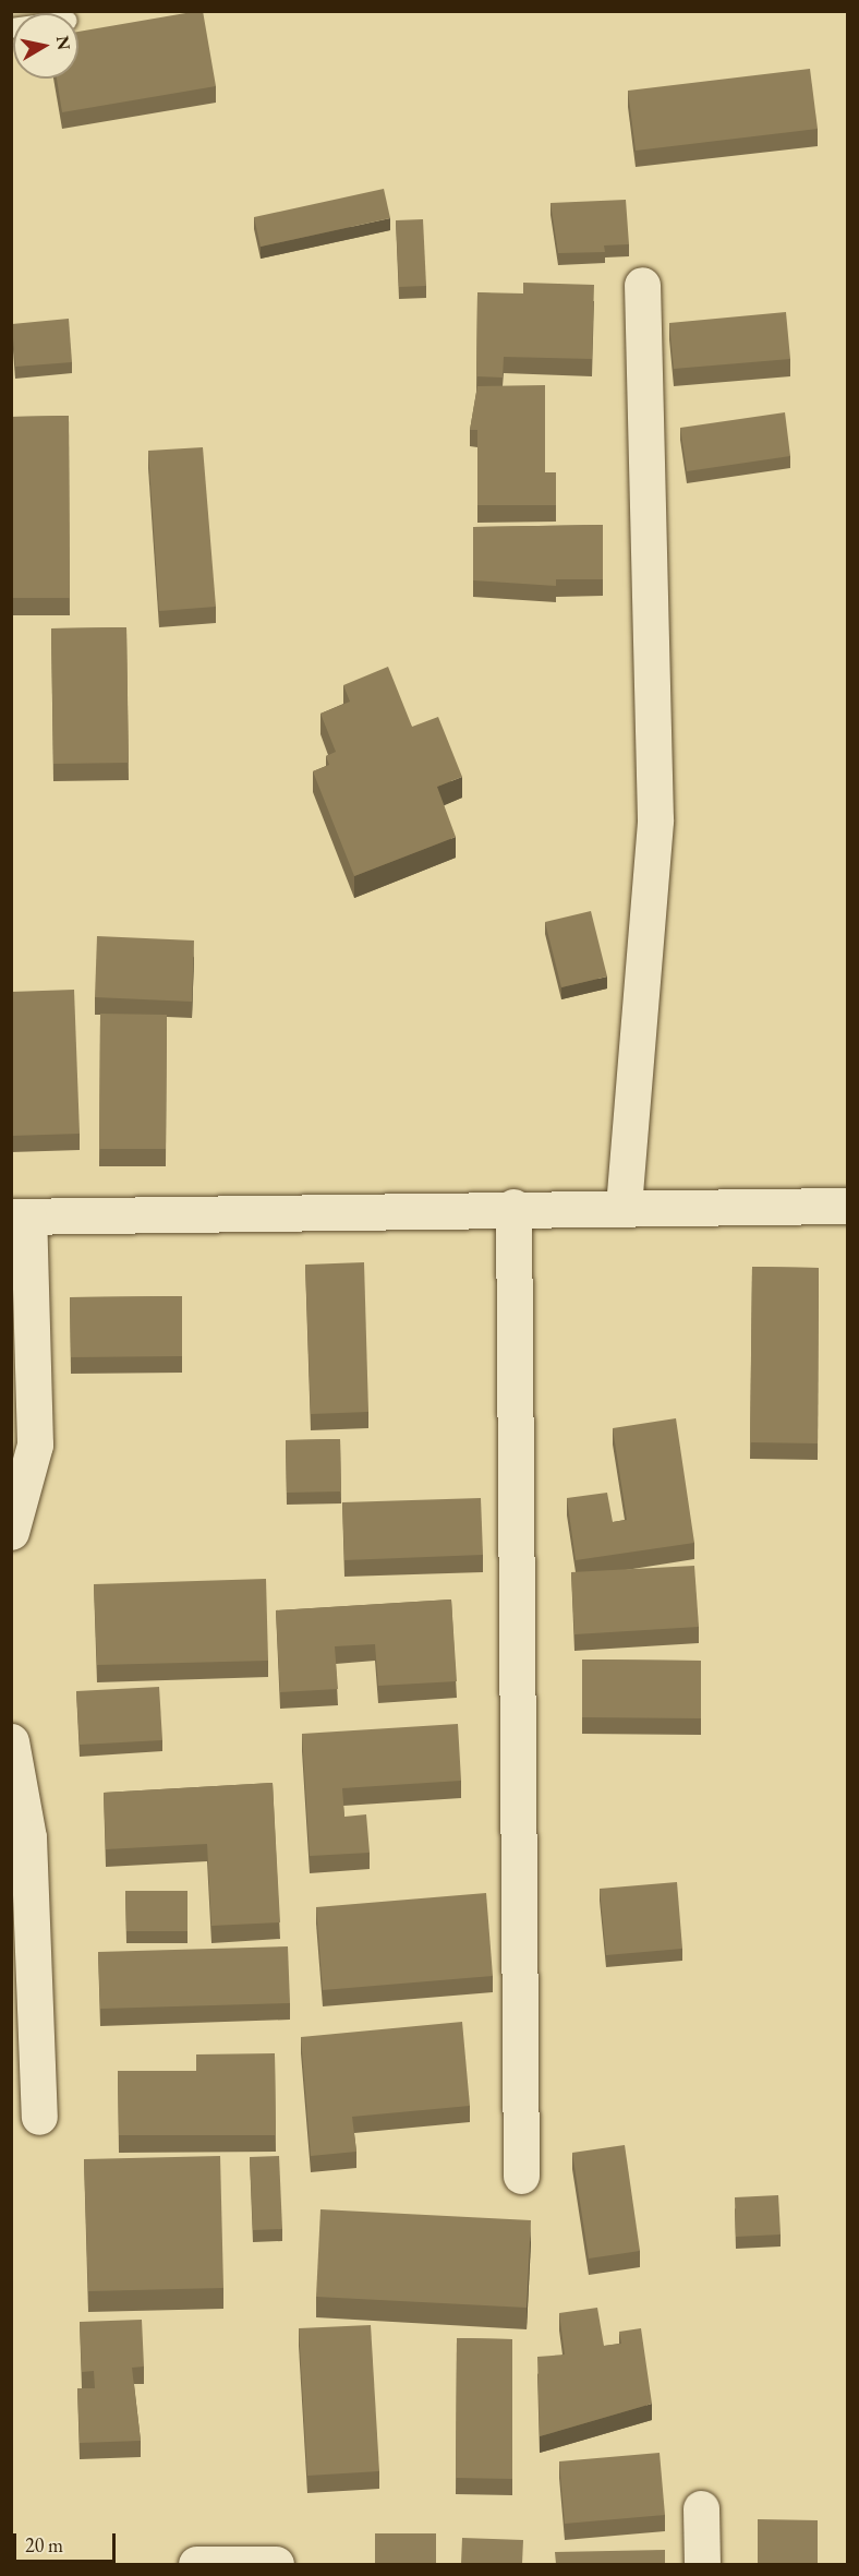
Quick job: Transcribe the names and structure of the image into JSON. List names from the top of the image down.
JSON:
{
  "scale_bar": "20 m",
  "north": "right"
}
